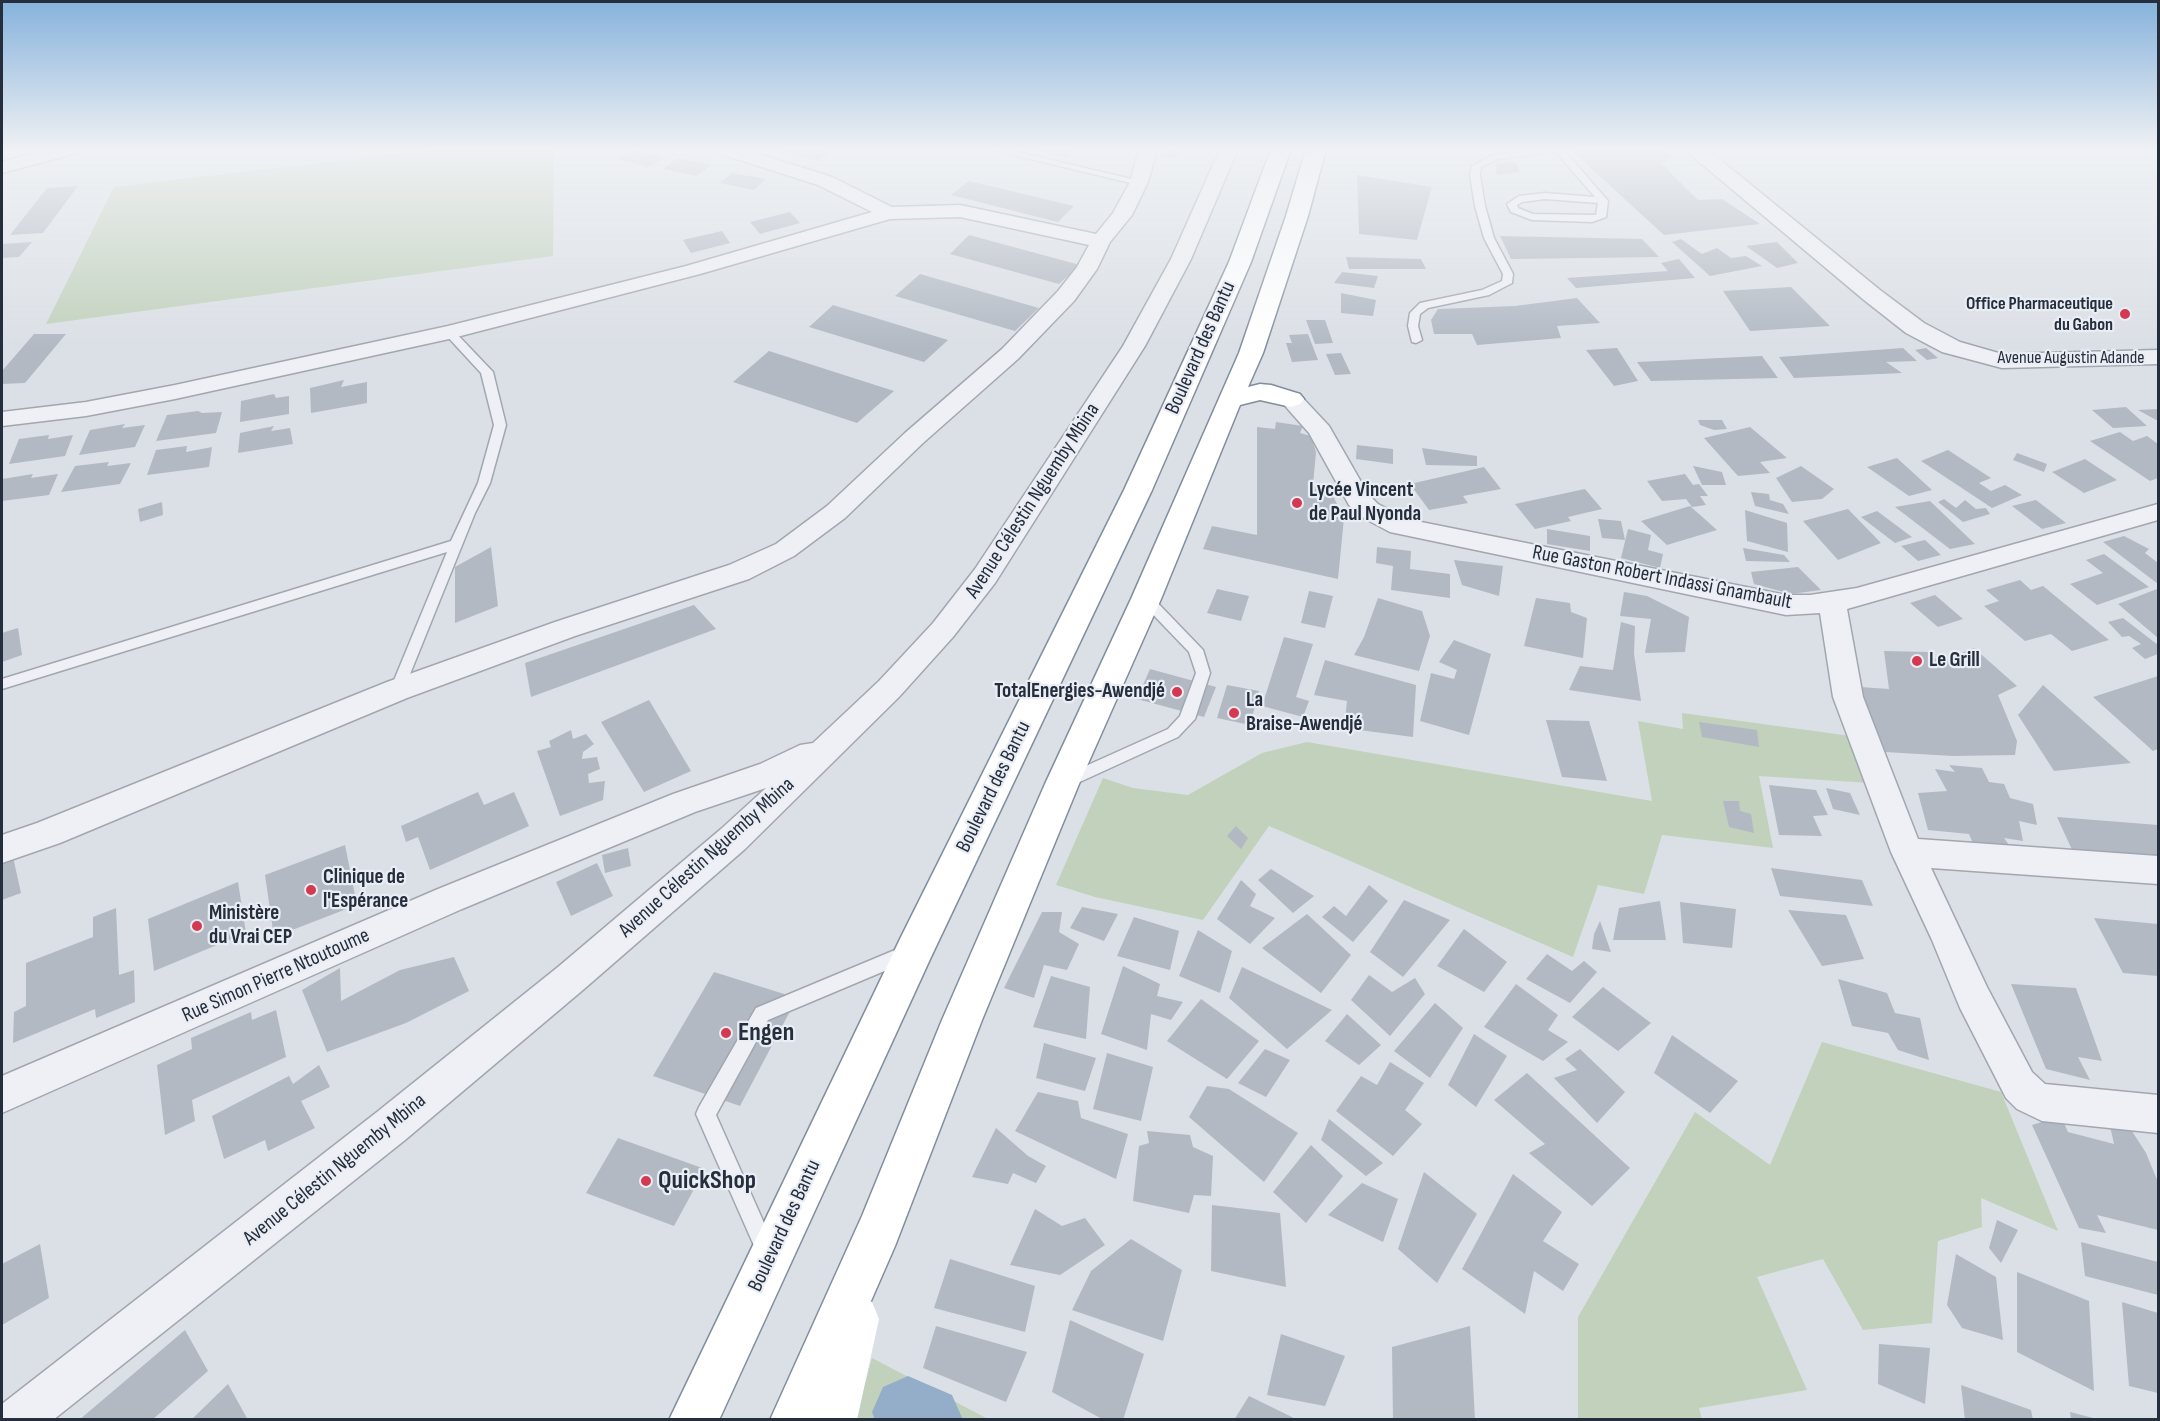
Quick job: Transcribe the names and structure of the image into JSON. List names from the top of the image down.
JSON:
{
  "streets": {
    "main road": ["Boulevard des Bantu"],
    "street": [
      "Avenue Augustin Adande",
      "Avenue Célestin Nguemby Mbina",
      "Rue Gaston Robert Indassi Gnambault",
      "Rue Simon Pierre Ntoutoume"
    ]
  },
  "crossings": [
    ["Avenue Célestin Nguemby Mbina", "Rue Simon Pierre Ntoutoume"]
  ],
  "places": [
    "Office Pharmaceutique du Gabon",
    "Lycée Vincent de Paul Nyonda",
    "Le Grill",
    "TotalEnergies-Awendjé",
    "La Braise-Awendjé",
    "Clinique de l'Espérance",
    "Ministère du Vrai CEP",
    "Engen",
    "QuickShop"
  ]
}
